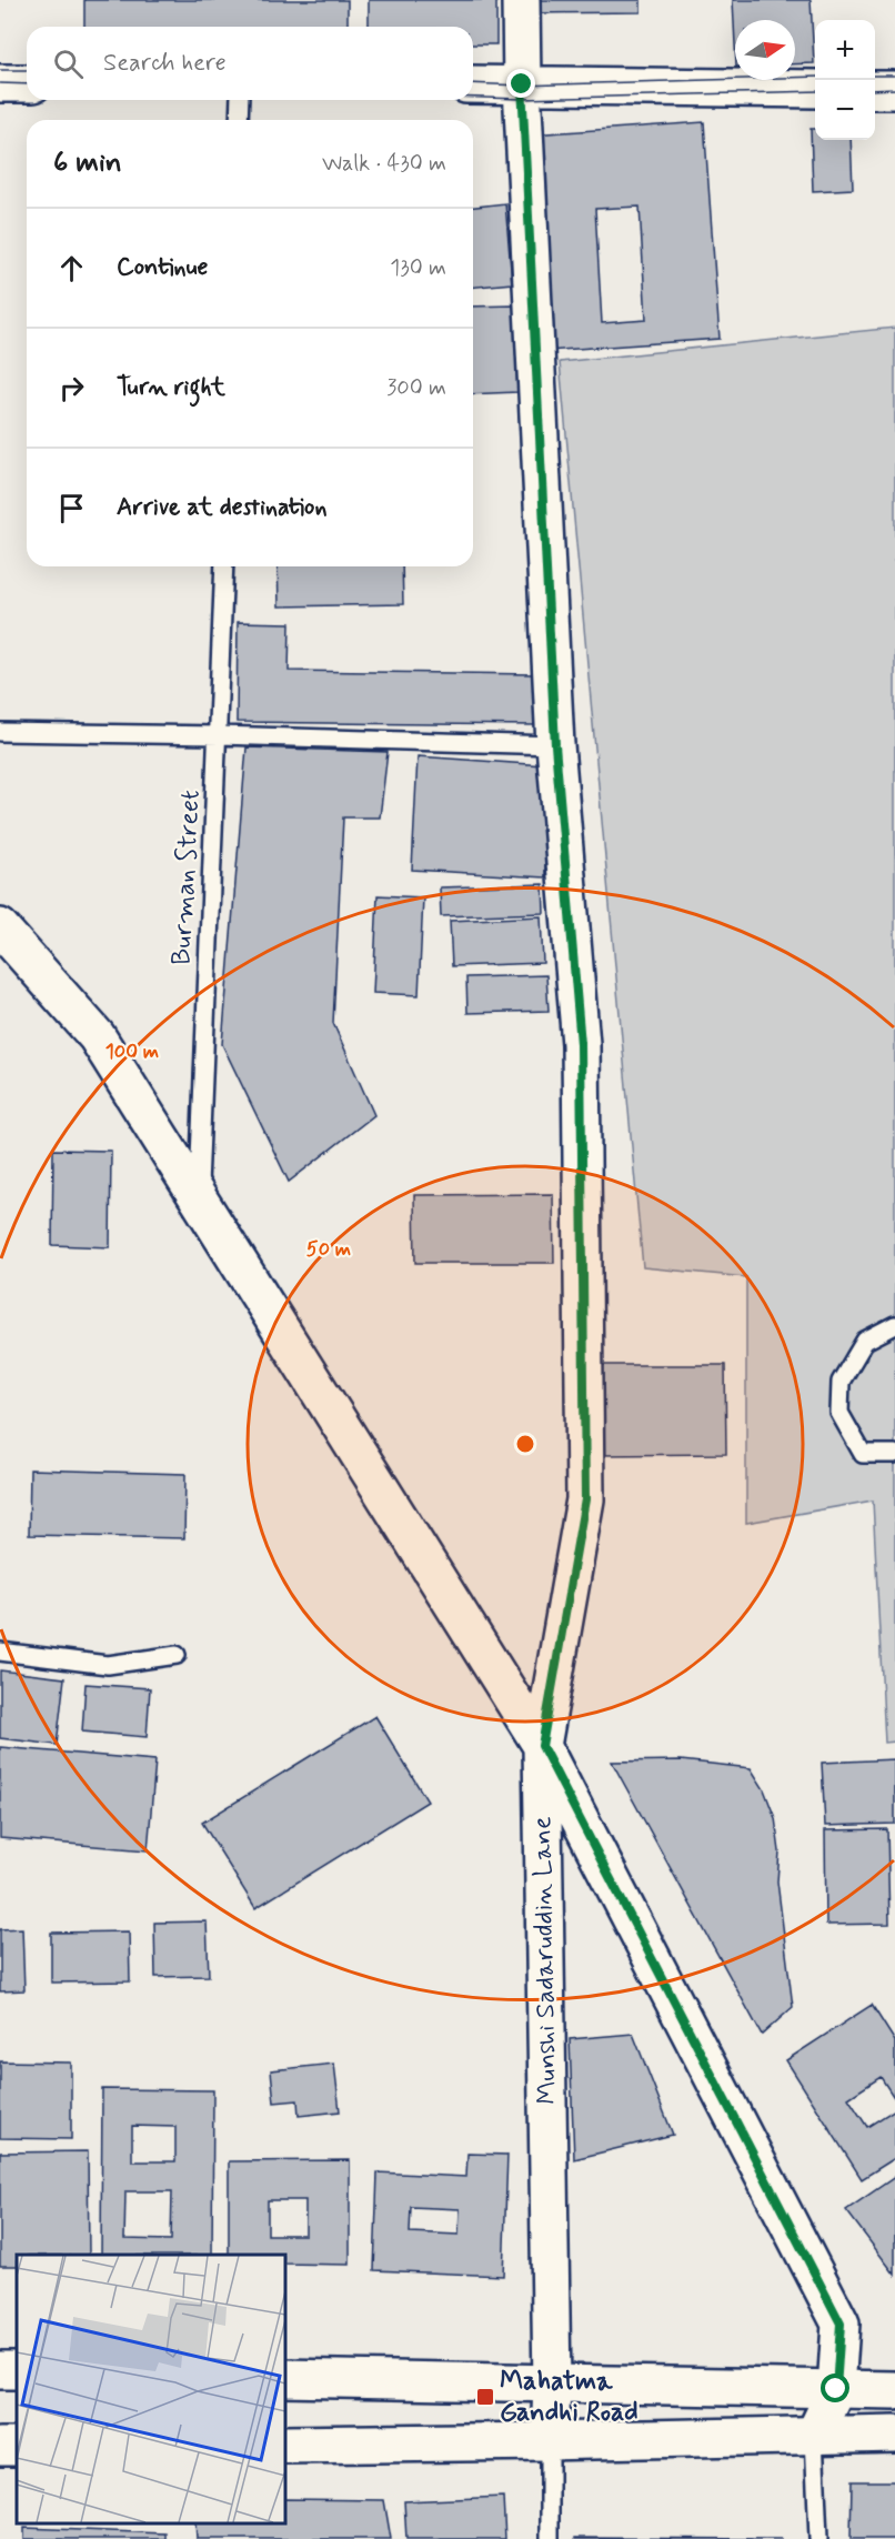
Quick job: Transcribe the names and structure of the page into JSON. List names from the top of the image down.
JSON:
{
  "streets": {
    "street": ["Munshi Sadaruddin Lane"],
    "lane": ["Burman Street"]
  },
  "places": {
    "transit": ["Mahatma Gandhi Road"]
  },
  "north": "right",
  "page": {
    "map_buttons": ["+", "−"],
    "search": "Search here",
    "heading": ["6 min", "Walk · 430 m"],
    "list": [
      ["Continue", "130 m"],
      ["Turn right", "300 m"],
      "Arrive at destination"
    ]
  },
  "rings": ["100 m", "50 m"]
}
